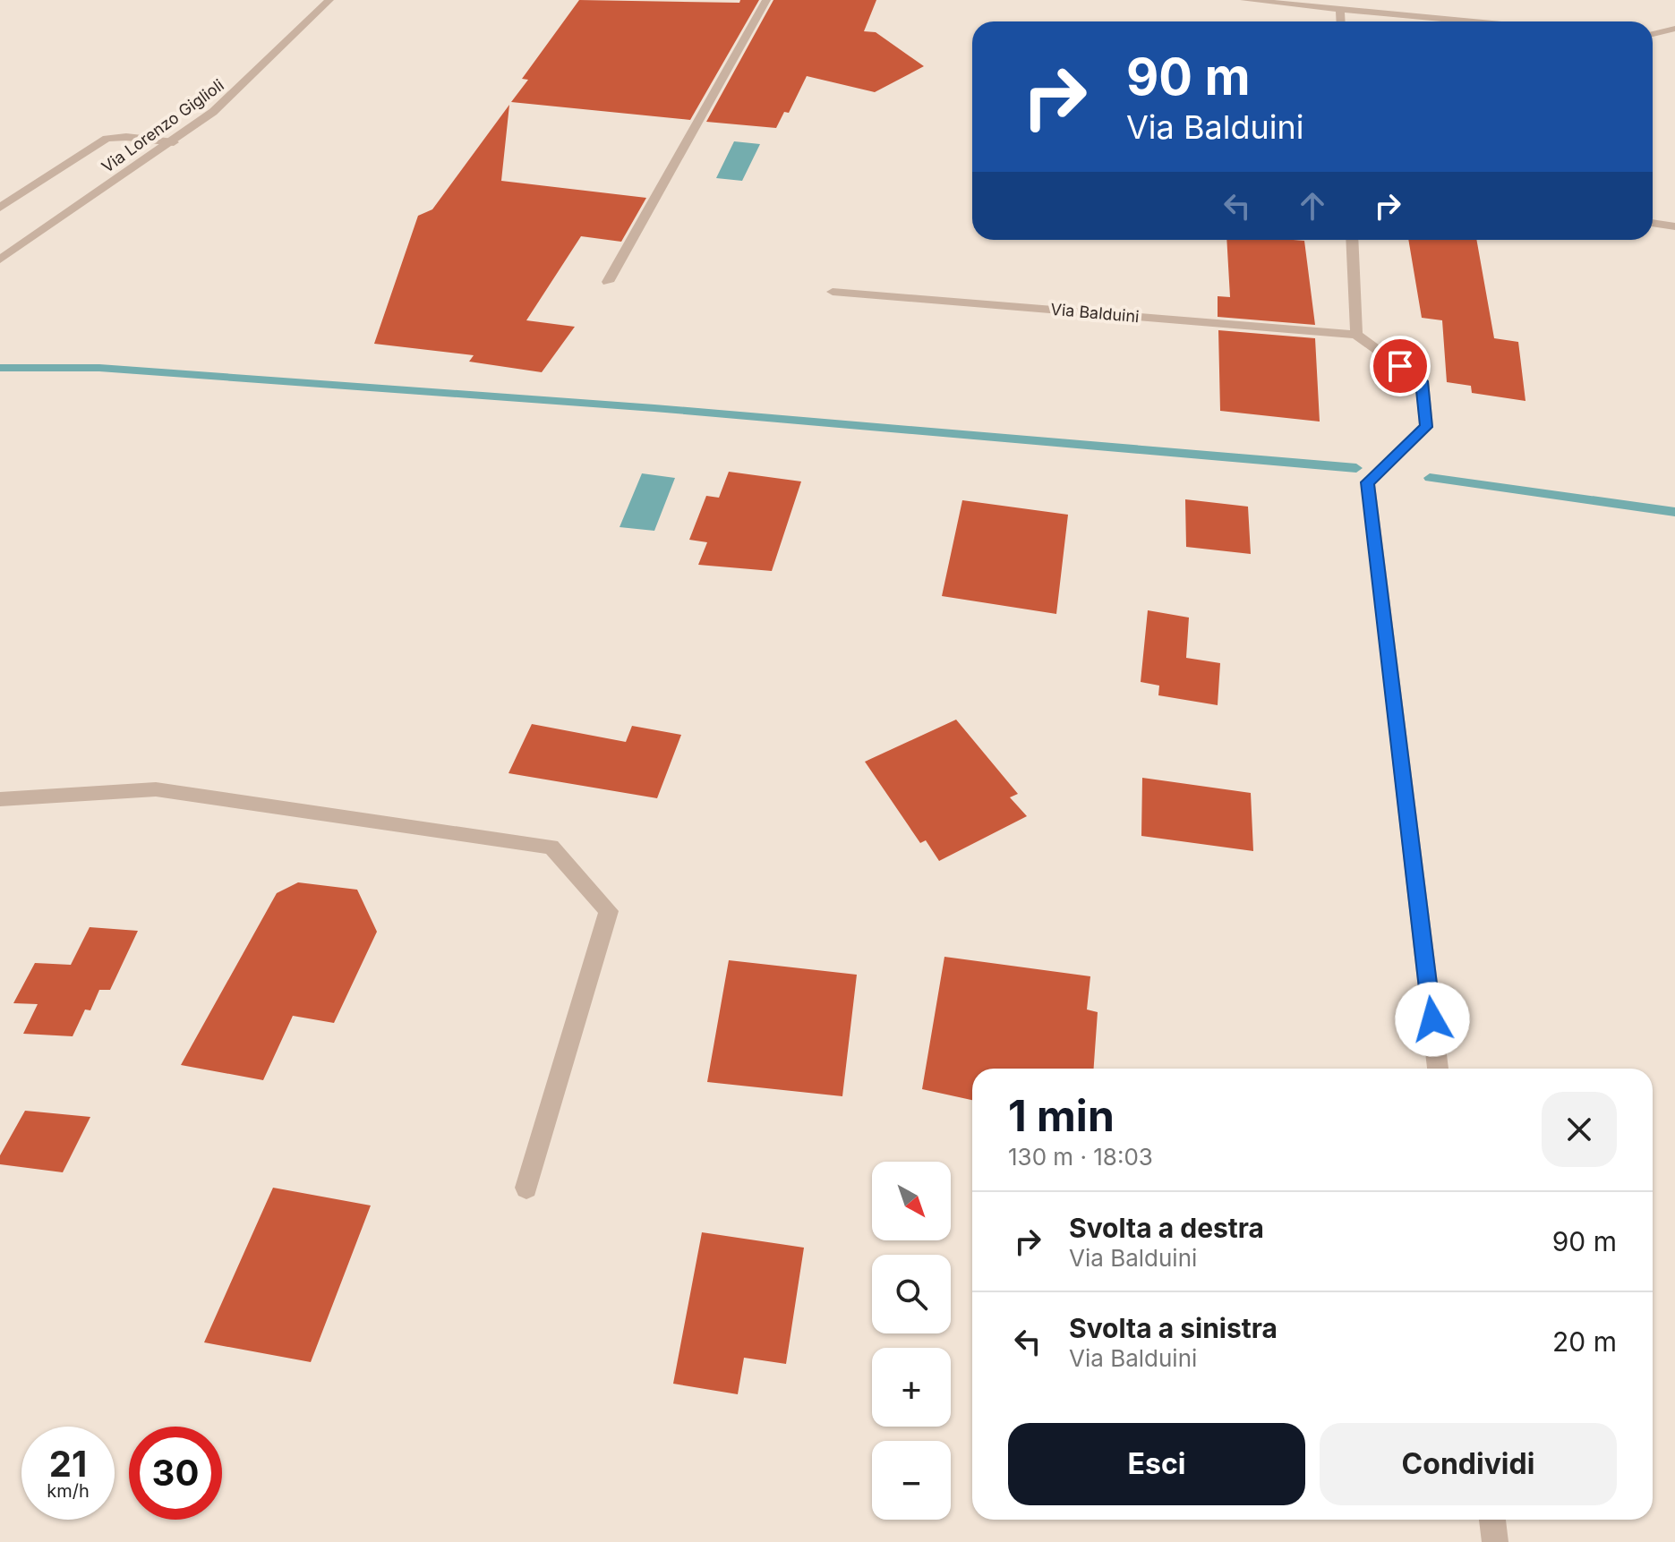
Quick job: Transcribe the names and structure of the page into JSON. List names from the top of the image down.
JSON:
{
  "streets": {
    "street": ["Via Lorenzo Giglioli", "Via Balduini"]
  },
  "north": "bottom right",
  "page": {
    "turn": ["90 m", "Via Balduini"],
    "heading": ["1 min", "130 m · 18:03"],
    "map_buttons": ["+", "−"],
    "list": [
      {
        "name": "Svolta a destra",
        "note": "Via Balduini",
        "value": "90 m"
      },
      {
        "name": "Svolta a sinistra",
        "note": "Via Balduini",
        "value": "20 m"
      }
    ],
    "buttons": ["Esci", "Condividi"],
    "speed": "21 km/h",
    "limit": "30"
  }
}
